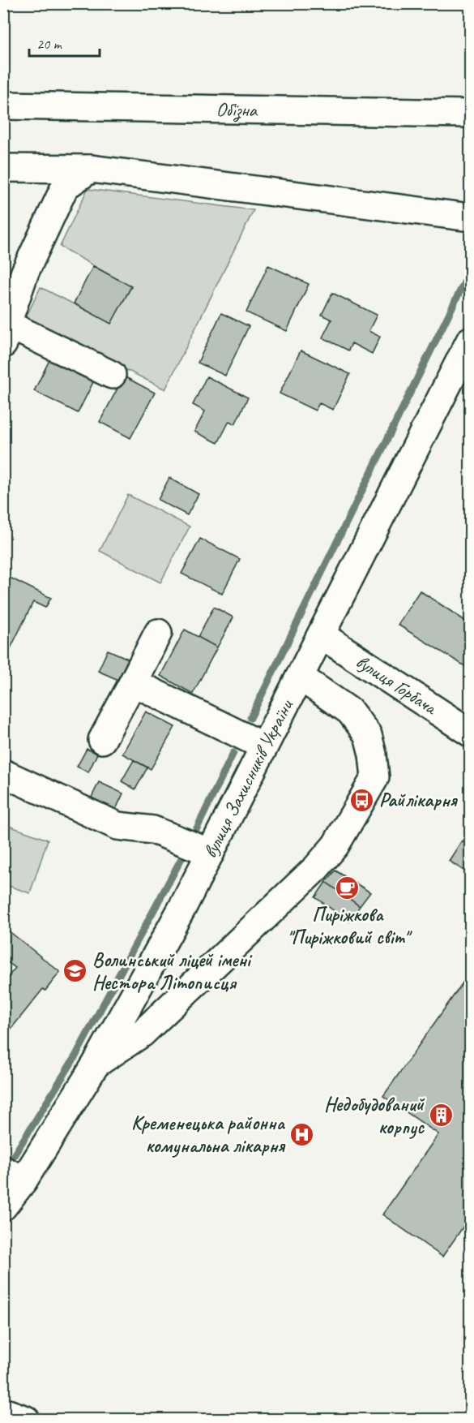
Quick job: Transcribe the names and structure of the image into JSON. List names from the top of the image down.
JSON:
{
  "streets": {
    "main road": ["Обїзна", "вулиця Горбача", "вулиця Захисників України"]
  },
  "crossings": [
    ["вулиця Горбача", "вулиця Захисників України"]
  ],
  "places": {
    "bus stop": ["Райлікарня"],
    "cafe": ["Пиріжкова \"Пиріжковий світ\""],
    "school or university": ["Волинський ліцей імені Нестора Літописця"],
    "building": ["Недобудований корпус"],
    "hospital": ["Кременецька районна комунальна лікарня"]
  },
  "scale_bar": "20 m"
}
